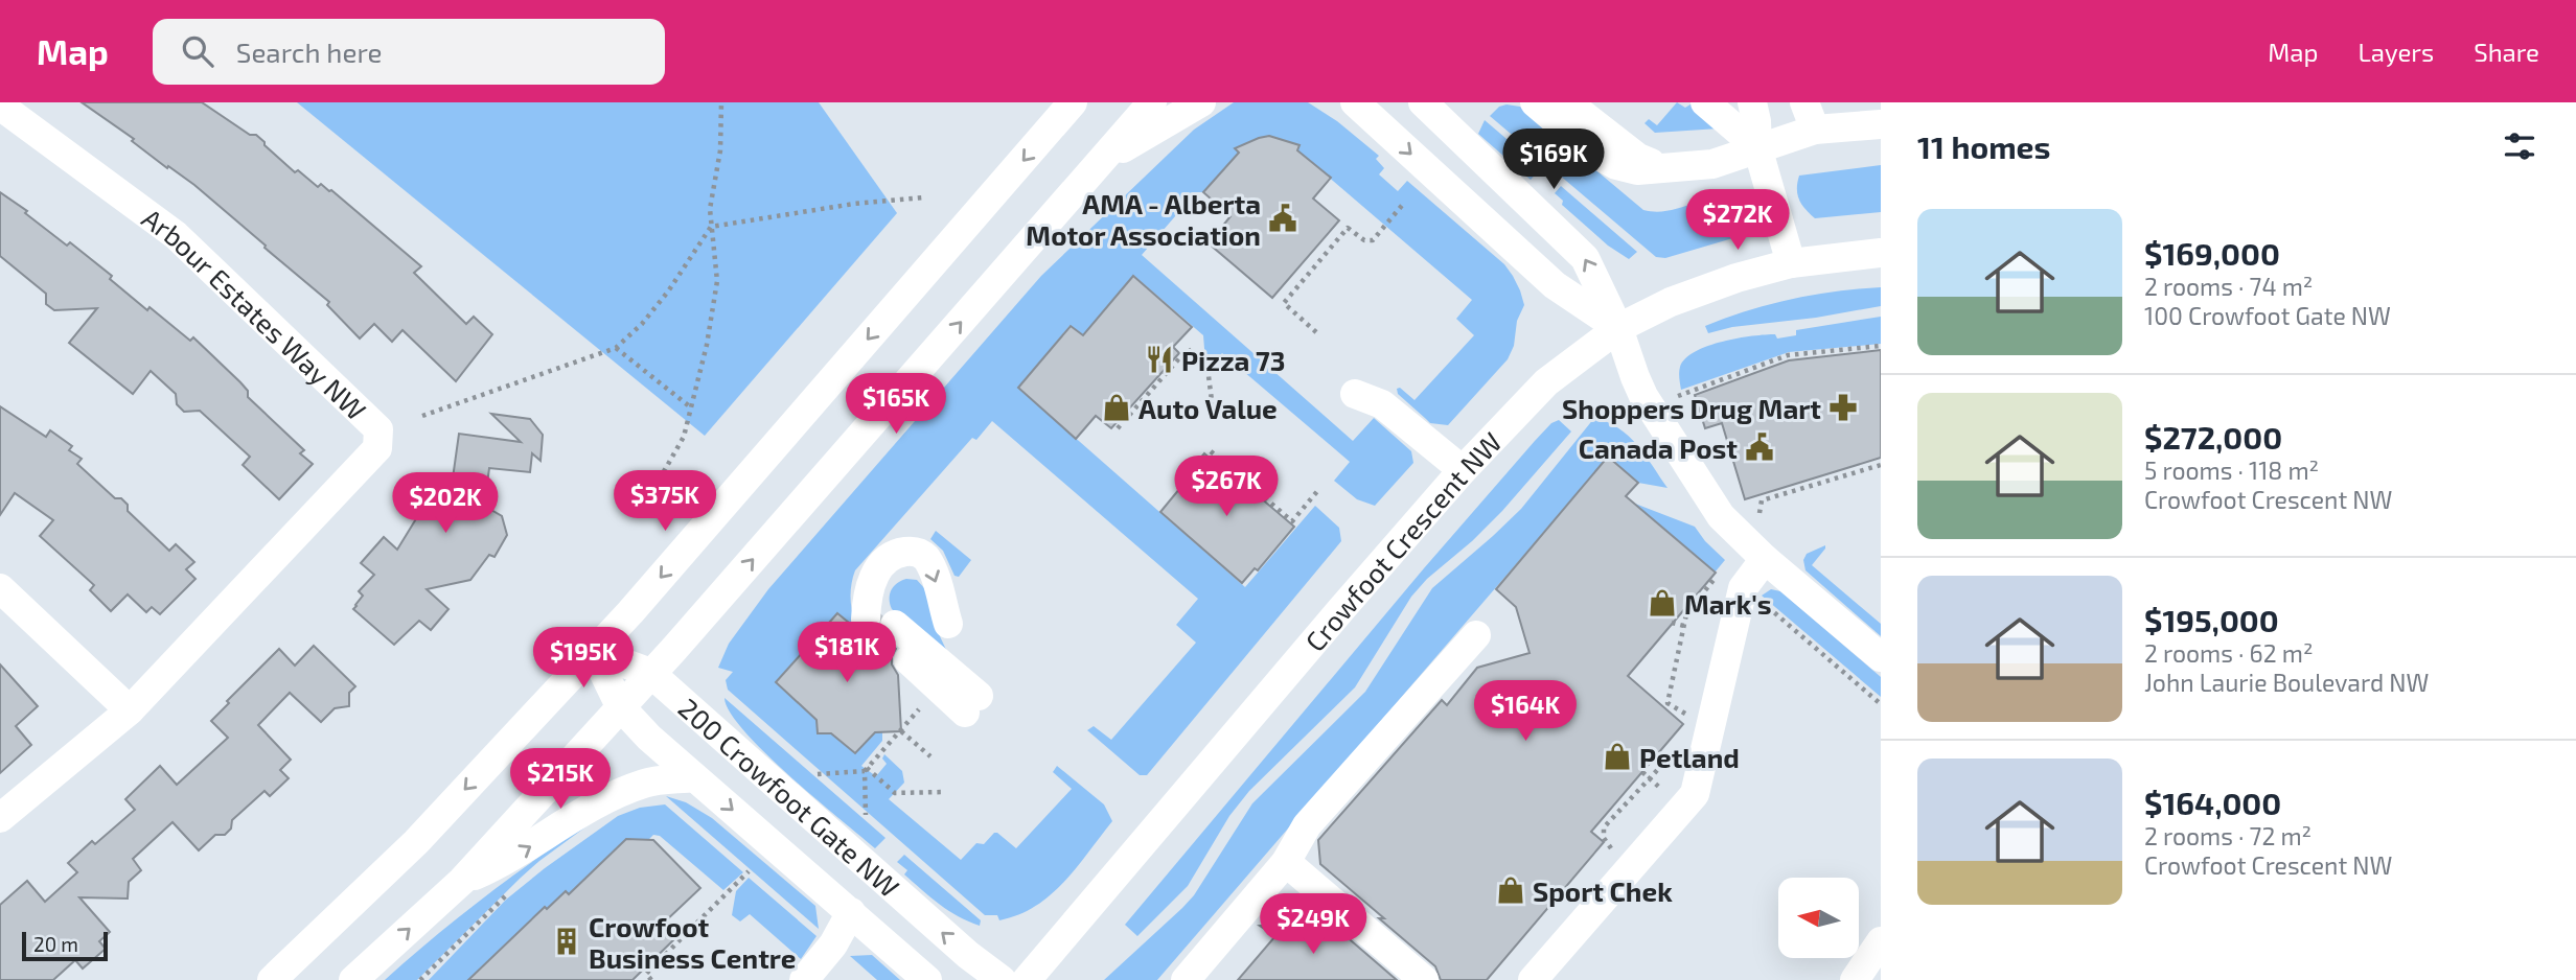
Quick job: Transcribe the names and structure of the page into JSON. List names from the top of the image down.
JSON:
{
  "streets": {
    "street": ["Arbour Estates Way NW", "Crowfoot Crescent NW", "200 Crowfoot Gate NW"]
  },
  "places": {
    "public building": ["AMA - Alberta Motor Association", "Canada Post"],
    "restaurant": ["Pizza 73"],
    "shop": [
      "Auto Value",
      "Mark's",
      "Petland",
      "Sport Chek"
    ],
    "pharmacy": ["Shoppers Drug Mart"],
    "building": ["Crowfoot Business Centre"]
  },
  "scale_bar": "20 m",
  "north": "left",
  "page": {
    "header": "Map",
    "search": "Search here",
    "nav": ["Map", "Layers", "Share"],
    "heading": "11 homes",
    "price": [
      "$169K",
      "$272K",
      "$165K",
      "$267K",
      "$375K",
      "$202K",
      "$181K",
      "$195K",
      "$164K",
      "$215K",
      "$249K"
    ],
    "list": [
      {
        "name": "$169,000",
        "note": "2 rooms · 74 m² · 100 Crowfoot Gate NW"
      },
      {
        "name": "$272,000",
        "note": "5 rooms · 118 m² · Crowfoot Crescent NW"
      },
      {
        "name": "$195,000",
        "note": "2 rooms · 62 m² · John Laurie Boulevard NW"
      },
      {
        "name": "$164,000",
        "note": "2 rooms · 72 m² · Crowfoot Crescent NW"
      }
    ],
    "scale": "20 m"
  }
}
